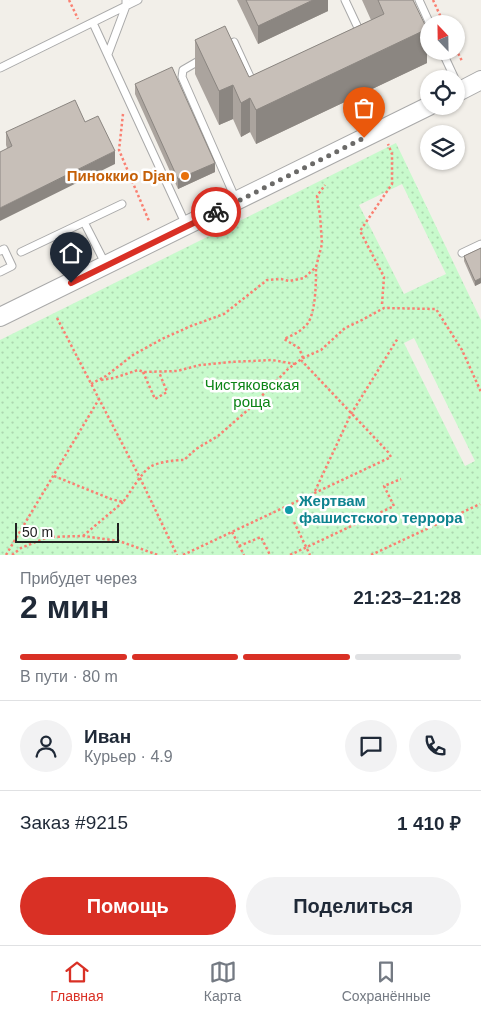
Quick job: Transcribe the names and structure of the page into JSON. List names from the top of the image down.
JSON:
{
  "parks": ["Чистяковская роща"],
  "places": ["Пиноккио Djan", "Жертвам фашистского террора"],
  "scale_bar": "50 m",
  "north": "top",
  "page": {
    "scale": "50 m",
    "heading": ["2 мин", "Прибудет через", "21:23–21:28"],
    "panel": [
      "Иван",
      "Курьер · 4.9",
      "Заказ #9215",
      "1 410 ₽"
    ],
    "bar": "В пути · 80 m",
    "buttons": ["Помощь", "Поделиться"],
    "tabs": ["Главная", "Карта", "Сохранённые"]
  }
}
